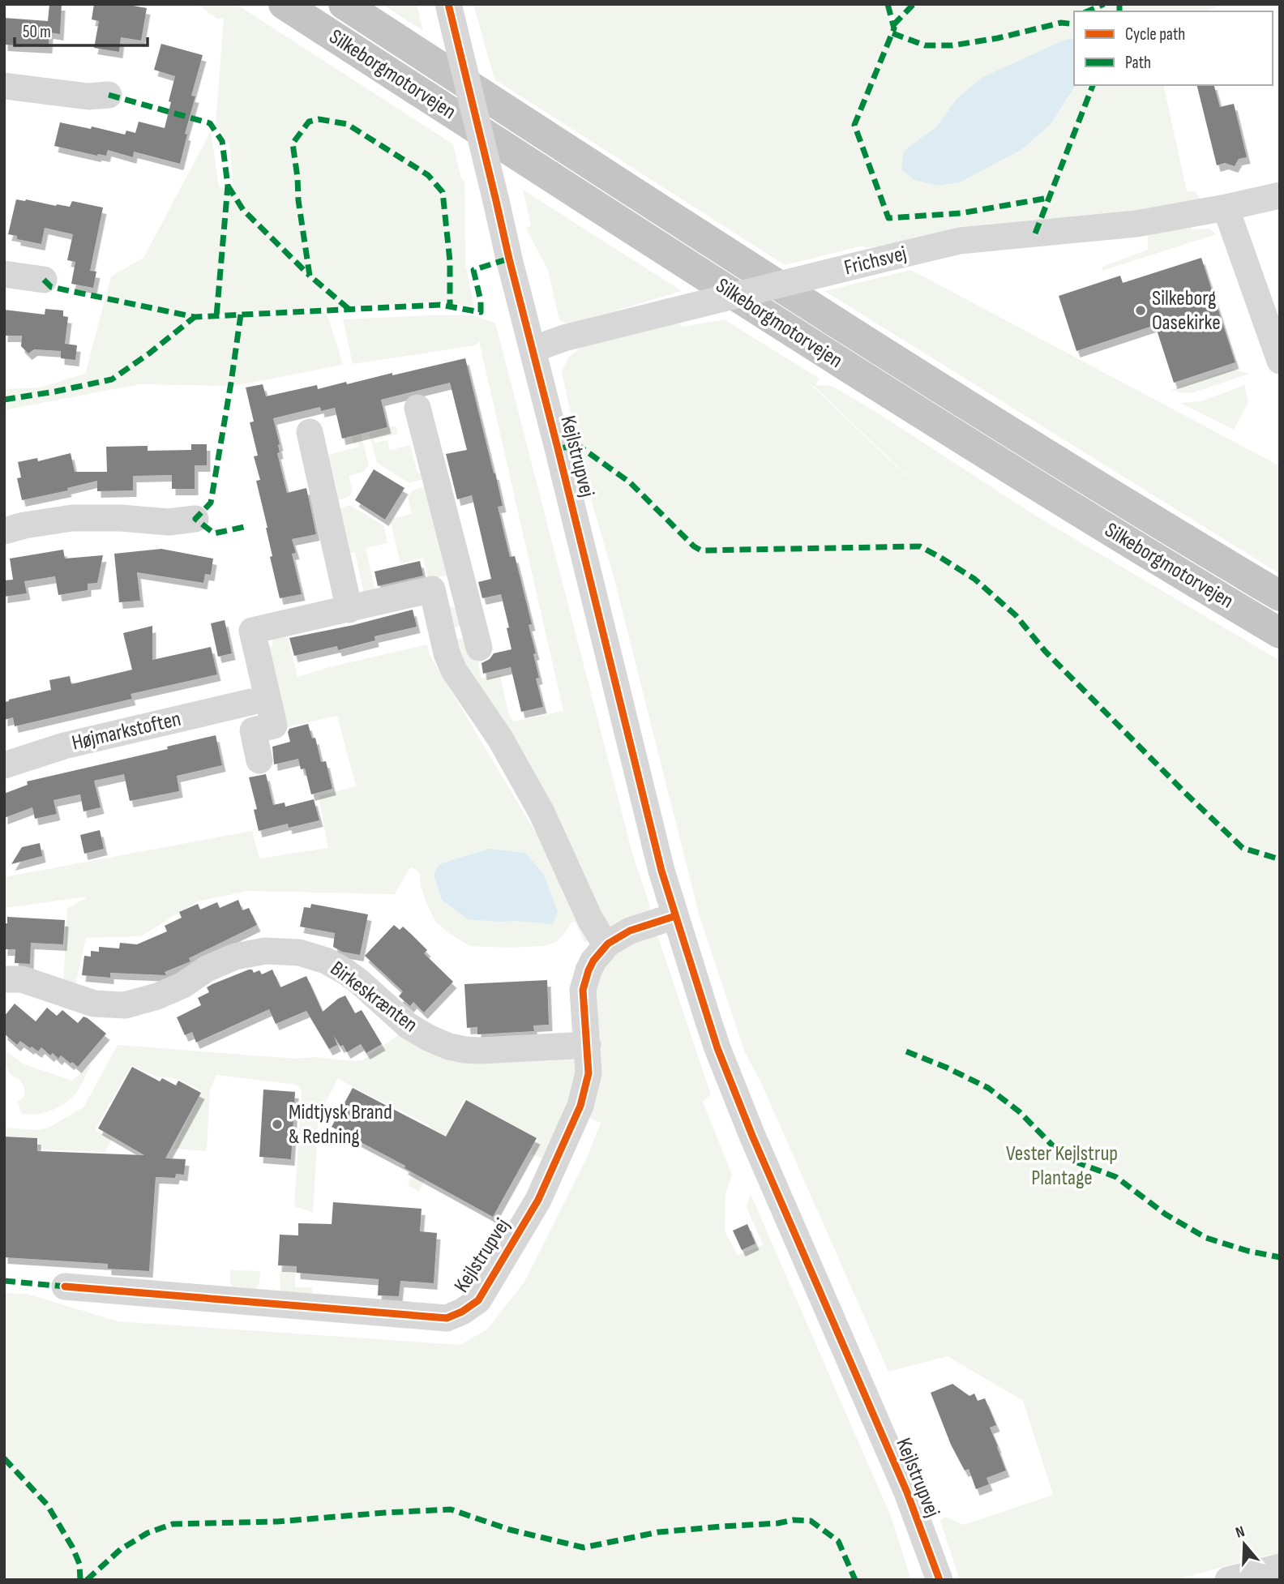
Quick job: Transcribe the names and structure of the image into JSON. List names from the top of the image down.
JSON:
{
  "streets": {
    "highway": ["Silkeborgmotorvejen"],
    "street": [
      "Frichsvej",
      "Kejlstrupvej",
      "Højmarkstoften",
      "Birkeskrænten"
    ]
  },
  "crossings": [
    ["Frichsvej", "Kejlstrupvej"],
    ["Kejlstrupvej", "Birkeskrænten"]
  ],
  "parks": ["Vester Kejlstrup Plantage"],
  "places": ["Silkeborg Oasekirke", "Midtjysk Brand & Redning"],
  "legend": ["Cycle path", "Path"],
  "scale_bar": "50 m",
  "north": "top"
}
